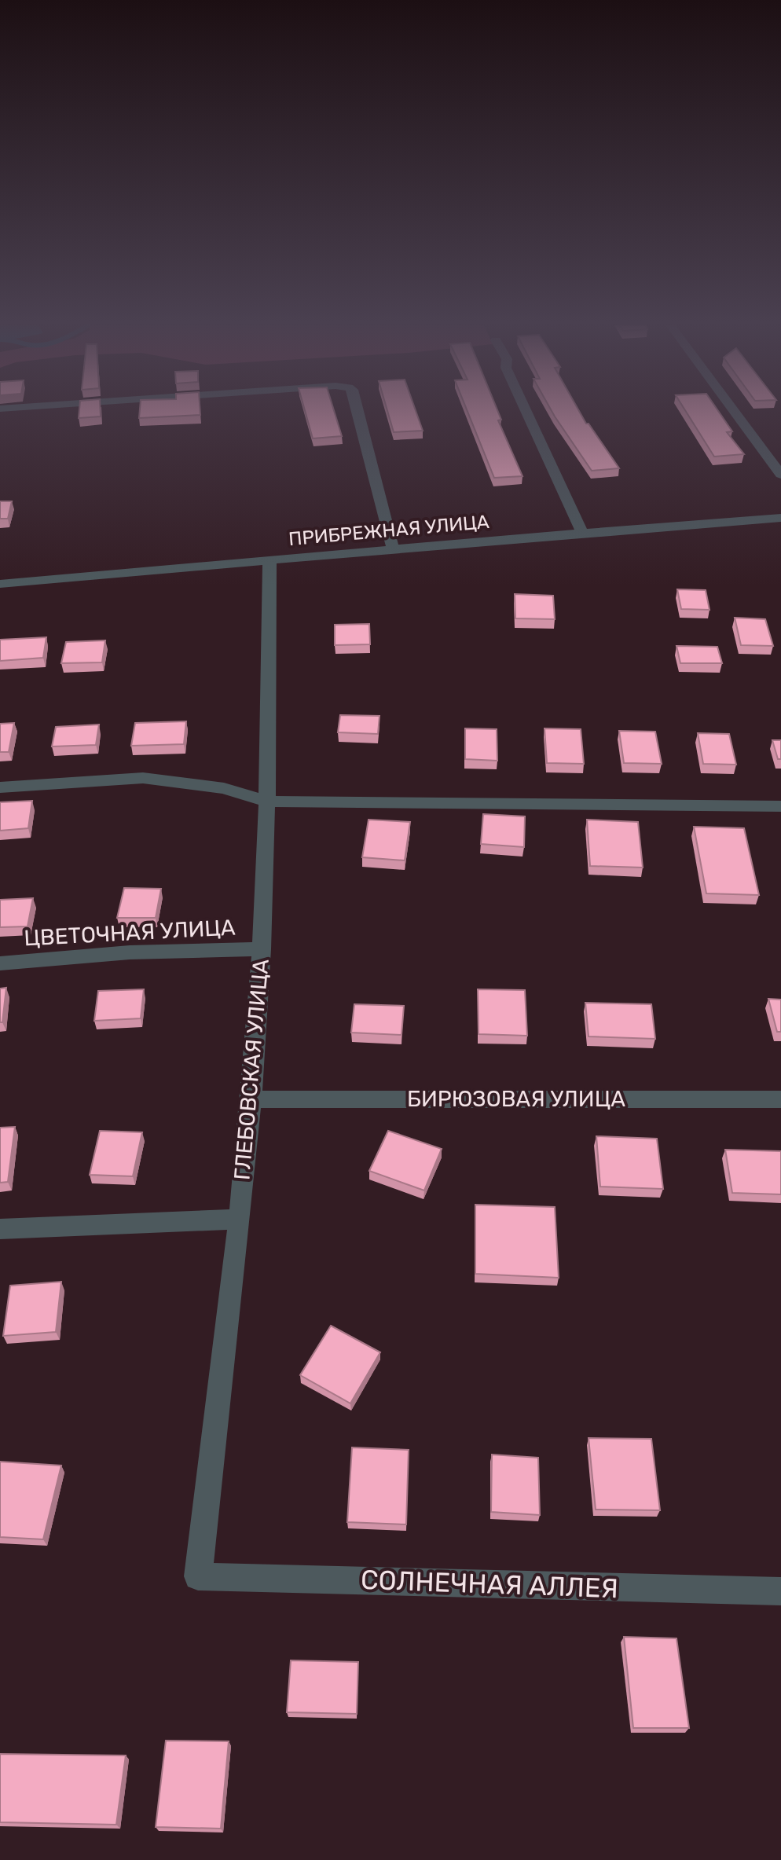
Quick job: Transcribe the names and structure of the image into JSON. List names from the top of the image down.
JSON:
{
  "streets": {
    "street": [
      "ПРИБРЕЖНАЯ УЛИЦА",
      "ЦВЕТОЧНАЯ УЛИЦА",
      "ГЛЕБОВСКАЯ УЛИЦА",
      "БИРЮЗОВАЯ УЛИЦА",
      "СОЛНЕЧНАЯ АЛЛЕЯ"
    ]
  },
  "crossings": [
    ["ПРИБРЕЖНАЯ УЛИЦА", "ГЛЕБОВСКАЯ УЛИЦА"],
    ["ЦВЕТОЧНАЯ УЛИЦА", "ГЛЕБОВСКАЯ УЛИЦА"],
    ["ГЛЕБОВСКАЯ УЛИЦА", "БИРЮЗОВАЯ УЛИЦА"],
    ["ГЛЕБОВСКАЯ УЛИЦА", "СОЛНЕЧНАЯ АЛЛЕЯ"]
  ]
}
